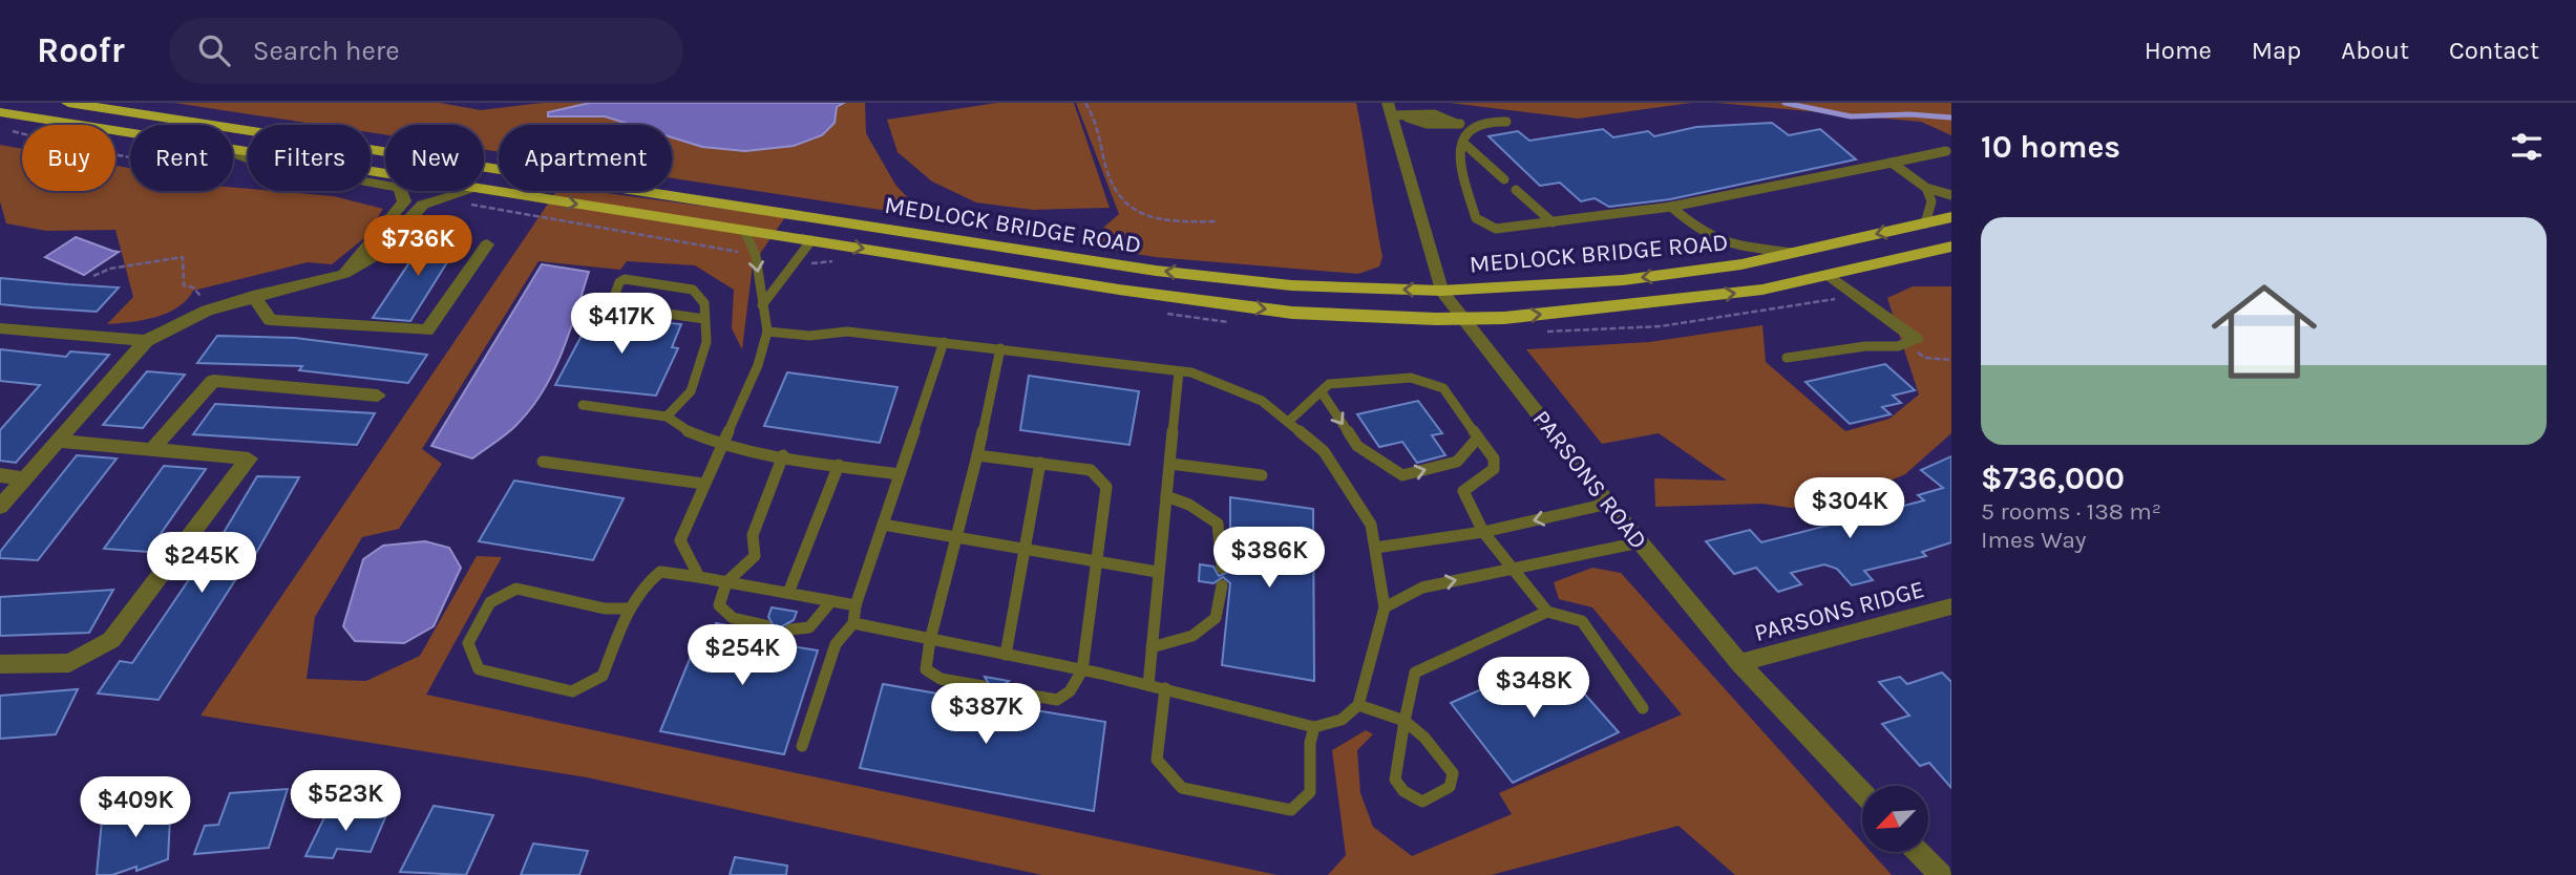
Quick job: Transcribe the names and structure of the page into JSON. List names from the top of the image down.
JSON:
{
  "streets": {
    "highway": ["MEDLOCK BRIDGE ROAD"],
    "street": ["PARSONS ROAD", "PARSONS RIDGE"]
  },
  "crossings": [
    ["MEDLOCK BRIDGE ROAD", "PARSONS ROAD"],
    ["PARSONS ROAD", "PARSONS RIDGE"]
  ],
  "north": "bottom left",
  "page": {
    "header": "Roofr",
    "search": "Search here",
    "nav": [
      "Home",
      "Map",
      "About",
      "Contact"
    ],
    "heading": "10 homes",
    "chip": [
      "Buy",
      "Rent",
      "Filters",
      "New",
      "Apartment"
    ],
    "list": [
      {
        "name": "$736,000",
        "note": "5 rooms · 138 m² · Imes Way"
      }
    ],
    "price": [
      "$736K",
      "$417K",
      "$304K",
      "$386K",
      "$245K",
      "$254K",
      "$348K",
      "$387K",
      "$523K",
      "$409K"
    ]
  }
}
